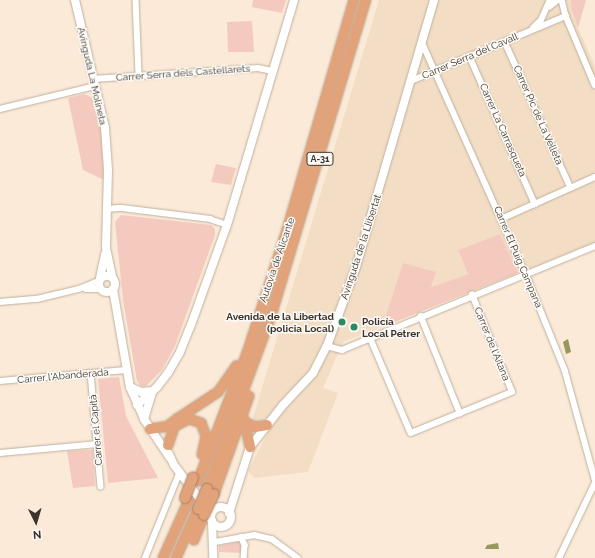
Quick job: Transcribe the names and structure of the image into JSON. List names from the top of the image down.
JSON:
{
  "streets": {
    "highway": ["A-31", "Autovía de Alicante"],
    "street": [
      "Carrer Serra del Cavall",
      "Carrer Serra dels Castellarets",
      "Avinguda La Molineta",
      "Carrer Pic de La Velleta",
      "Carrer La Carrasqueta",
      "Avinguda de la Llibertat",
      "Carrer El Puig Campana",
      "Carrer de l'Aitana",
      "Carrer l'Abanderada",
      "Carrer el Capità"
    ]
  },
  "crossings": [
    ["Carrer Serra del Cavall", "Carrer Pic de La Velleta"],
    ["Carrer Serra del Cavall", "Carrer La Carrasqueta"],
    ["Carrer Serra del Cavall", "Avinguda de la Llibertat"],
    ["Carrer Serra del Cavall", "Carrer El Puig Campana"],
    ["Carrer Serra dels Castellarets", "Avinguda La Molineta"],
    ["Avinguda de la Llibertat", "Carrer El Puig Campana"],
    ["Carrer l'Abanderada", "Carrer el Capità"]
  ],
  "places": ["Avenida de la Libertad (policia Local)", "Policía Local Petrer"],
  "north": "bottom"
}
